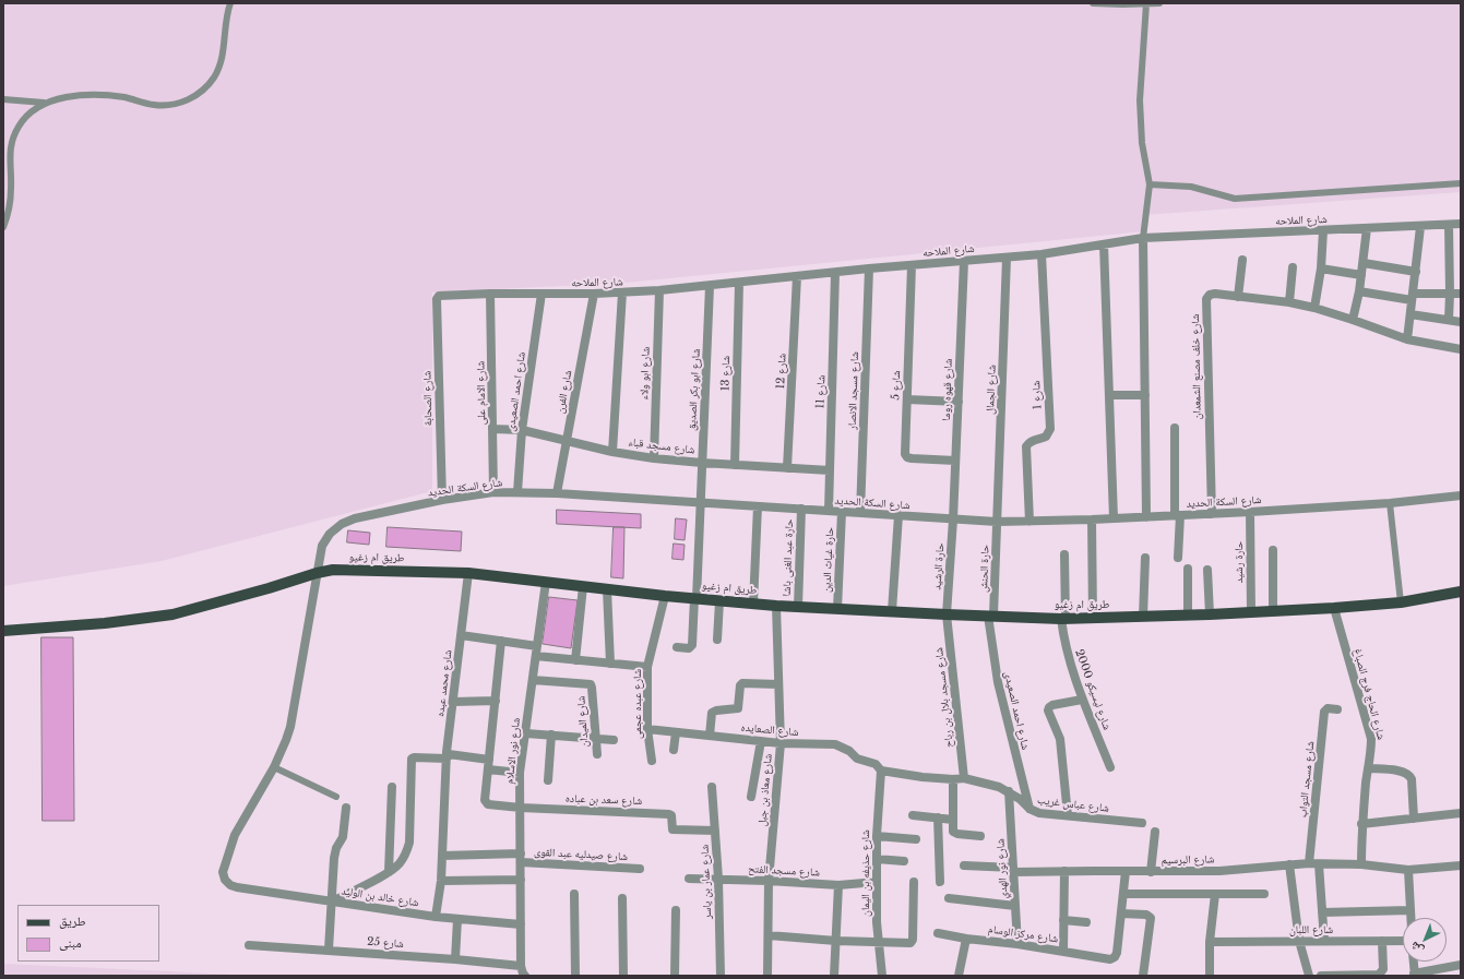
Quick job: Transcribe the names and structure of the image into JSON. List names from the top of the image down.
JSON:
{
  "streets": {
    "main road": ["طريق ام زغيو"],
    "street": [
      "شارع الملاحه",
      "شارع خلف مصنع الشمعدان",
      "شارع 12",
      "شارع ابو ولاء",
      "شارع 13",
      "شارع 5",
      "شارع ابو بكر الصديق",
      "شارع قهوه روما",
      "شارع الجمال",
      "شارع مسجد الانصار",
      "شارع احمد الصعيدى",
      "شارع الفرن",
      "شارع 11",
      "شارع الامام على",
      "شارع 1",
      "شارع الصحابة",
      "شارع مسجد قباء",
      "شارع السكة الحديد",
      "حارة عبد الغنى باشا",
      "حارة غياث الدين",
      "حارة رشيد",
      "حارة الرشيد",
      "حارة الحنش",
      "شارع محمد عبده",
      "شارع ليسيكو 2000",
      "شارع الحاج فرج الصباغ",
      "شارع مسجد بلال بن رباح",
      "شارع عبده عجمى",
      "شارع الميدان",
      "شارع الصعايده",
      "شارع نور الاسلام",
      "شارع مسجد التواب",
      "شارع معاذ بن جبل",
      "شارع سعد بن عباده",
      "شارع عباس غريب",
      "شارع صيدليه عبد القوى",
      "شارع البرسيم",
      "شارع نور الهدي",
      "شارع مسجد الفتح",
      "شارع حذيفه بن اليمان",
      "شارع عمار بن ياسر",
      "شارع خالد بن الوليد",
      "شارع اللبان",
      "شارع مركز الوسام",
      "شارع 25"
    ]
  },
  "crossings": [
    ["شارع الملاحه", "شارع 12"],
    ["شارع الملاحه", "شارع ابو ولاء"],
    ["شارع الملاحه", "شارع 13"],
    ["شارع الملاحه", "شارع 5"],
    ["شارع الملاحه", "شارع ابو بكر الصديق"],
    ["شارع الملاحه", "شارع قهوه روما"],
    ["شارع الملاحه", "شارع الجمال"],
    ["شارع الملاحه", "شارع مسجد الانصار"],
    ["شارع الملاحه", "شارع احمد الصعيدى"],
    ["شارع الملاحه", "شارع الفرن"],
    ["شارع الملاحه", "شارع 11"],
    ["شارع الملاحه", "شارع الامام على"],
    ["شارع الملاحه", "شارع 1"],
    ["شارع الملاحه", "شارع الصحابة"],
    ["شارع خلف مصنع الشمعدان", "شارع السكة الحديد"],
    ["شارع 12", "شارع مسجد قباء"],
    ["شارع ابو ولاء", "شارع مسجد قباء"],
    ["شارع 13", "شارع مسجد قباء"],
    ["شارع 5", "شارع قهوه روما"],
    ["شارع ابو بكر الصديق", "شارع مسجد قباء"],
    ["شارع ابو بكر الصديق", "شارع السكة الحديد"],
    ["شارع ابو بكر الصديق", "طريق ام زغيو"],
    ["شارع قهوه روما", "شارع السكة الحديد"],
    ["شارع قهوه روما", "حارة الرشيد"],
    ["شارع الجمال", "شارع السكة الحديد"],
    ["شارع الجمال", "حارة الحنش"],
    ["شارع مسجد الانصار", "شارع السكة الحديد"],
    ["شارع احمد الصعيدى", "شارع مسجد قباء"],
    ["شارع احمد الصعيدى", "شارع السكة الحديد"],
    ["شارع احمد الصعيدى", "طريق ام زغيو"],
    ["شارع احمد الصعيدى", "حارة الحنش"],
    ["شارع احمد الصعيدى", "شارع عباس غريب"],
    ["شارع الفرن", "شارع مسجد قباء"],
    ["شارع الفرن", "شارع السكة الحديد"],
    ["شارع 11", "شارع مسجد قباء"],
    ["شارع 11", "شارع السكة الحديد"],
    ["شارع الامام على", "شارع مسجد قباء"],
    ["شارع الامام على", "شارع السكة الحديد"],
    ["شارع 1", "شارع السكة الحديد"],
    ["شارع الصحابة", "شارع السكة الحديد"],
    ["شارع السكة الحديد", "طريق ام زغيو"],
    ["شارع السكة الحديد", "حارة عبد الغنى باشا"],
    ["شارع السكة الحديد", "حارة غياث الدين"],
    ["شارع السكة الحديد", "حارة رشيد"],
    ["شارع السكة الحديد", "حارة الرشيد"],
    ["شارع السكة الحديد", "حارة الحنش"],
    ["شارع السكة الحديد", "شارع خالد بن الوليد"],
    ["طريق ام زغيو", "حارة عبد الغنى باشا"],
    ["طريق ام زغيو", "حارة غياث الدين"],
    ["طريق ام زغيو", "حارة رشيد"],
    ["طريق ام زغيو", "حارة الرشيد"],
    ["طريق ام زغيو", "حارة الحنش"],
    ["طريق ام زغيو", "شارع محمد عبده"],
    ["طريق ام زغيو", "شارع ليسيكو 2000"],
    ["طريق ام زغيو", "شارع الحاج فرج الصباغ"],
    ["طريق ام زغيو", "شارع مسجد بلال بن رباح"],
    ["طريق ام زغيو", "شارع عبده عجمى"],
    ["طريق ام زغيو", "شارع نور الاسلام"],
    ["طريق ام زغيو", "شارع معاذ بن جبل"],
    ["حارة الرشيد", "شارع مسجد بلال بن رباح"],
    ["شارع محمد عبده", "شارع صيدليه عبد القوى"],
    ["شارع محمد عبده", "شارع خالد بن الوليد"],
    ["شارع الحاج فرج الصباغ", "شارع البرسيم"],
    ["شارع مسجد بلال بن رباح", "شارع عباس غريب"],
    ["شارع عبده عجمى", "شارع الصعايده"],
    ["شارع الميدان", "شارع نور الاسلام"],
    ["شارع الصعايده", "شارع معاذ بن جبل"],
    ["شارع الصعايده", "شارع عباس غريب"],
    ["شارع الصعايده", "شارع حذيفه بن اليمان"],
    ["شارع نور الاسلام", "شارع سعد بن عباده"],
    ["شارع نور الاسلام", "شارع صيدليه عبد القوى"],
    ["شارع نور الاسلام", "شارع خالد بن الوليد"],
    ["شارع نور الاسلام", "شارع 25"],
    ["شارع مسجد التواب", "شارع البرسيم"],
    ["شارع معاذ بن جبل", "شارع مسجد الفتح"],
    ["شارع سعد بن عباده", "شارع عمار بن ياسر"],
    ["شارع عباس غريب", "شارع نور الهدي"],
    ["شارع عباس غريب", "شارع حذيفه بن اليمان"],
    ["شارع البرسيم", "شارع نور الهدي"],
    ["شارع نور الهدي", "شارع مركز الوسام"],
    ["شارع مسجد الفتح", "شارع حذيفه بن اليمان"],
    ["شارع مسجد الفتح", "شارع عمار بن ياسر"]
  ],
  "legend": ["طريق", "مبنى"],
  "north": "bottom left"
}
